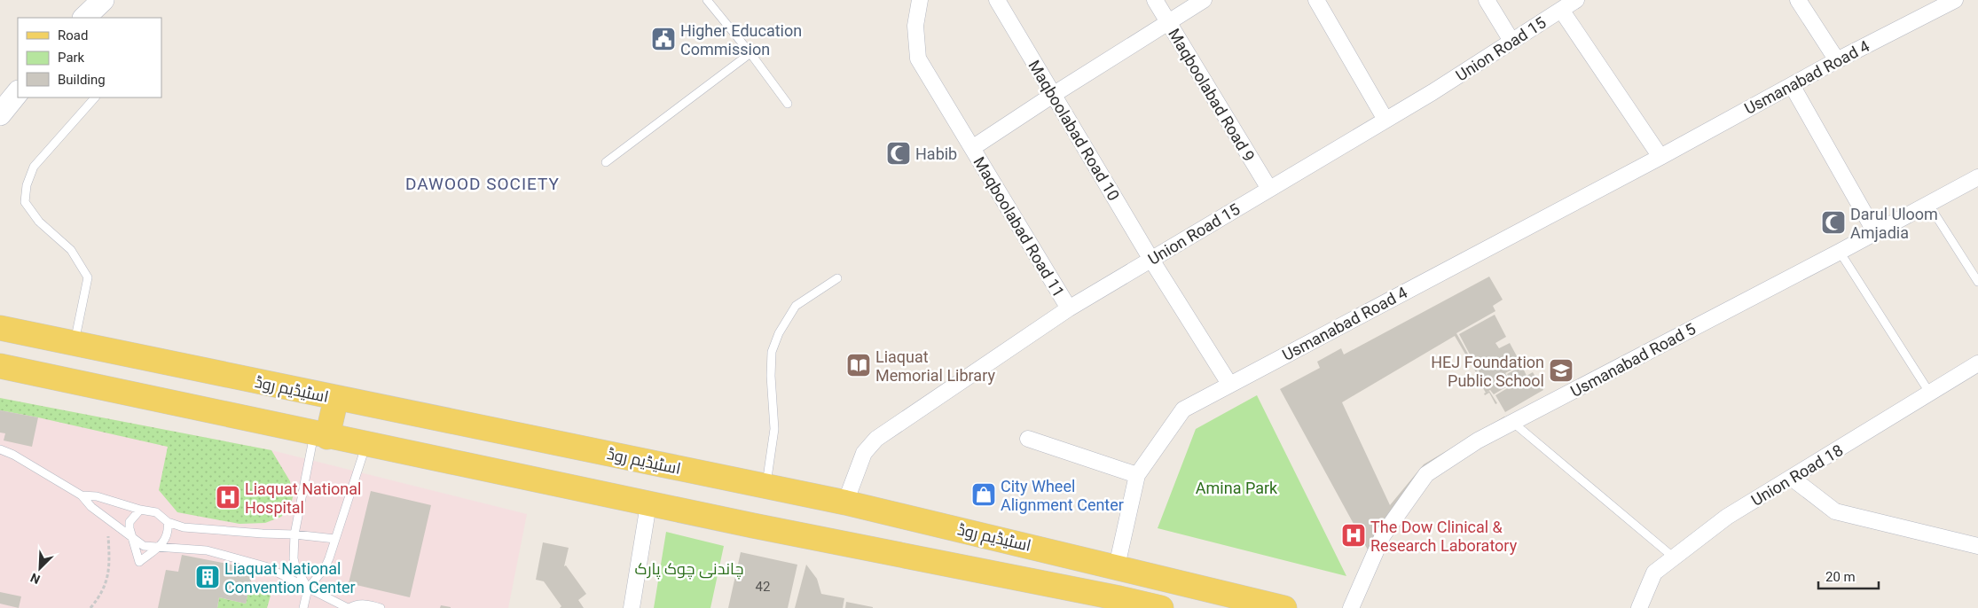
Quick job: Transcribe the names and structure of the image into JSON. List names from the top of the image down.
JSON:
{
  "streets": {
    "main road": ["اسٹیڈیم روڈ"],
    "street": [
      "Union Road 15",
      "Usmanabad Road 4",
      "Maqboolabad Road 9",
      "Maqboolabad Road 10",
      "Maqboolabad Road 11",
      "Usmanabad Road 5",
      "Union Road 18"
    ]
  },
  "crossings": [
    ["Union Road 15", "Maqboolabad Road 9"],
    ["Union Road 15", "Maqboolabad Road 10"],
    ["Union Road 15", "Maqboolabad Road 11"],
    ["Union Road 15", "اسٹیڈیم روڈ"],
    ["Usmanabad Road 4", "اسٹیڈیم روڈ"]
  ],
  "districts": ["DAWOOD SOCIETY"],
  "parks": ["Amina Park", "چاندنی چوک پارک"],
  "places": {
    "public building": ["Higher Education Commission"],
    "mosque": ["Habib", "Darul Uloom Amjadia"],
    "library": ["Liaquat Memorial Library"],
    "school or university": ["HEJ Foundation Public School"],
    "shop": ["City Wheel Alignment Center"],
    "hospital": ["Liaquat National Hospital", "The Dow Clinical & Research Laboratory"],
    "building": ["Liaquat National Convention Center"]
  },
  "house_numbers": ["42"],
  "legend": ["Road", "Park", "Building"],
  "scale_bar": "20 m",
  "north": "bottom left"
}
